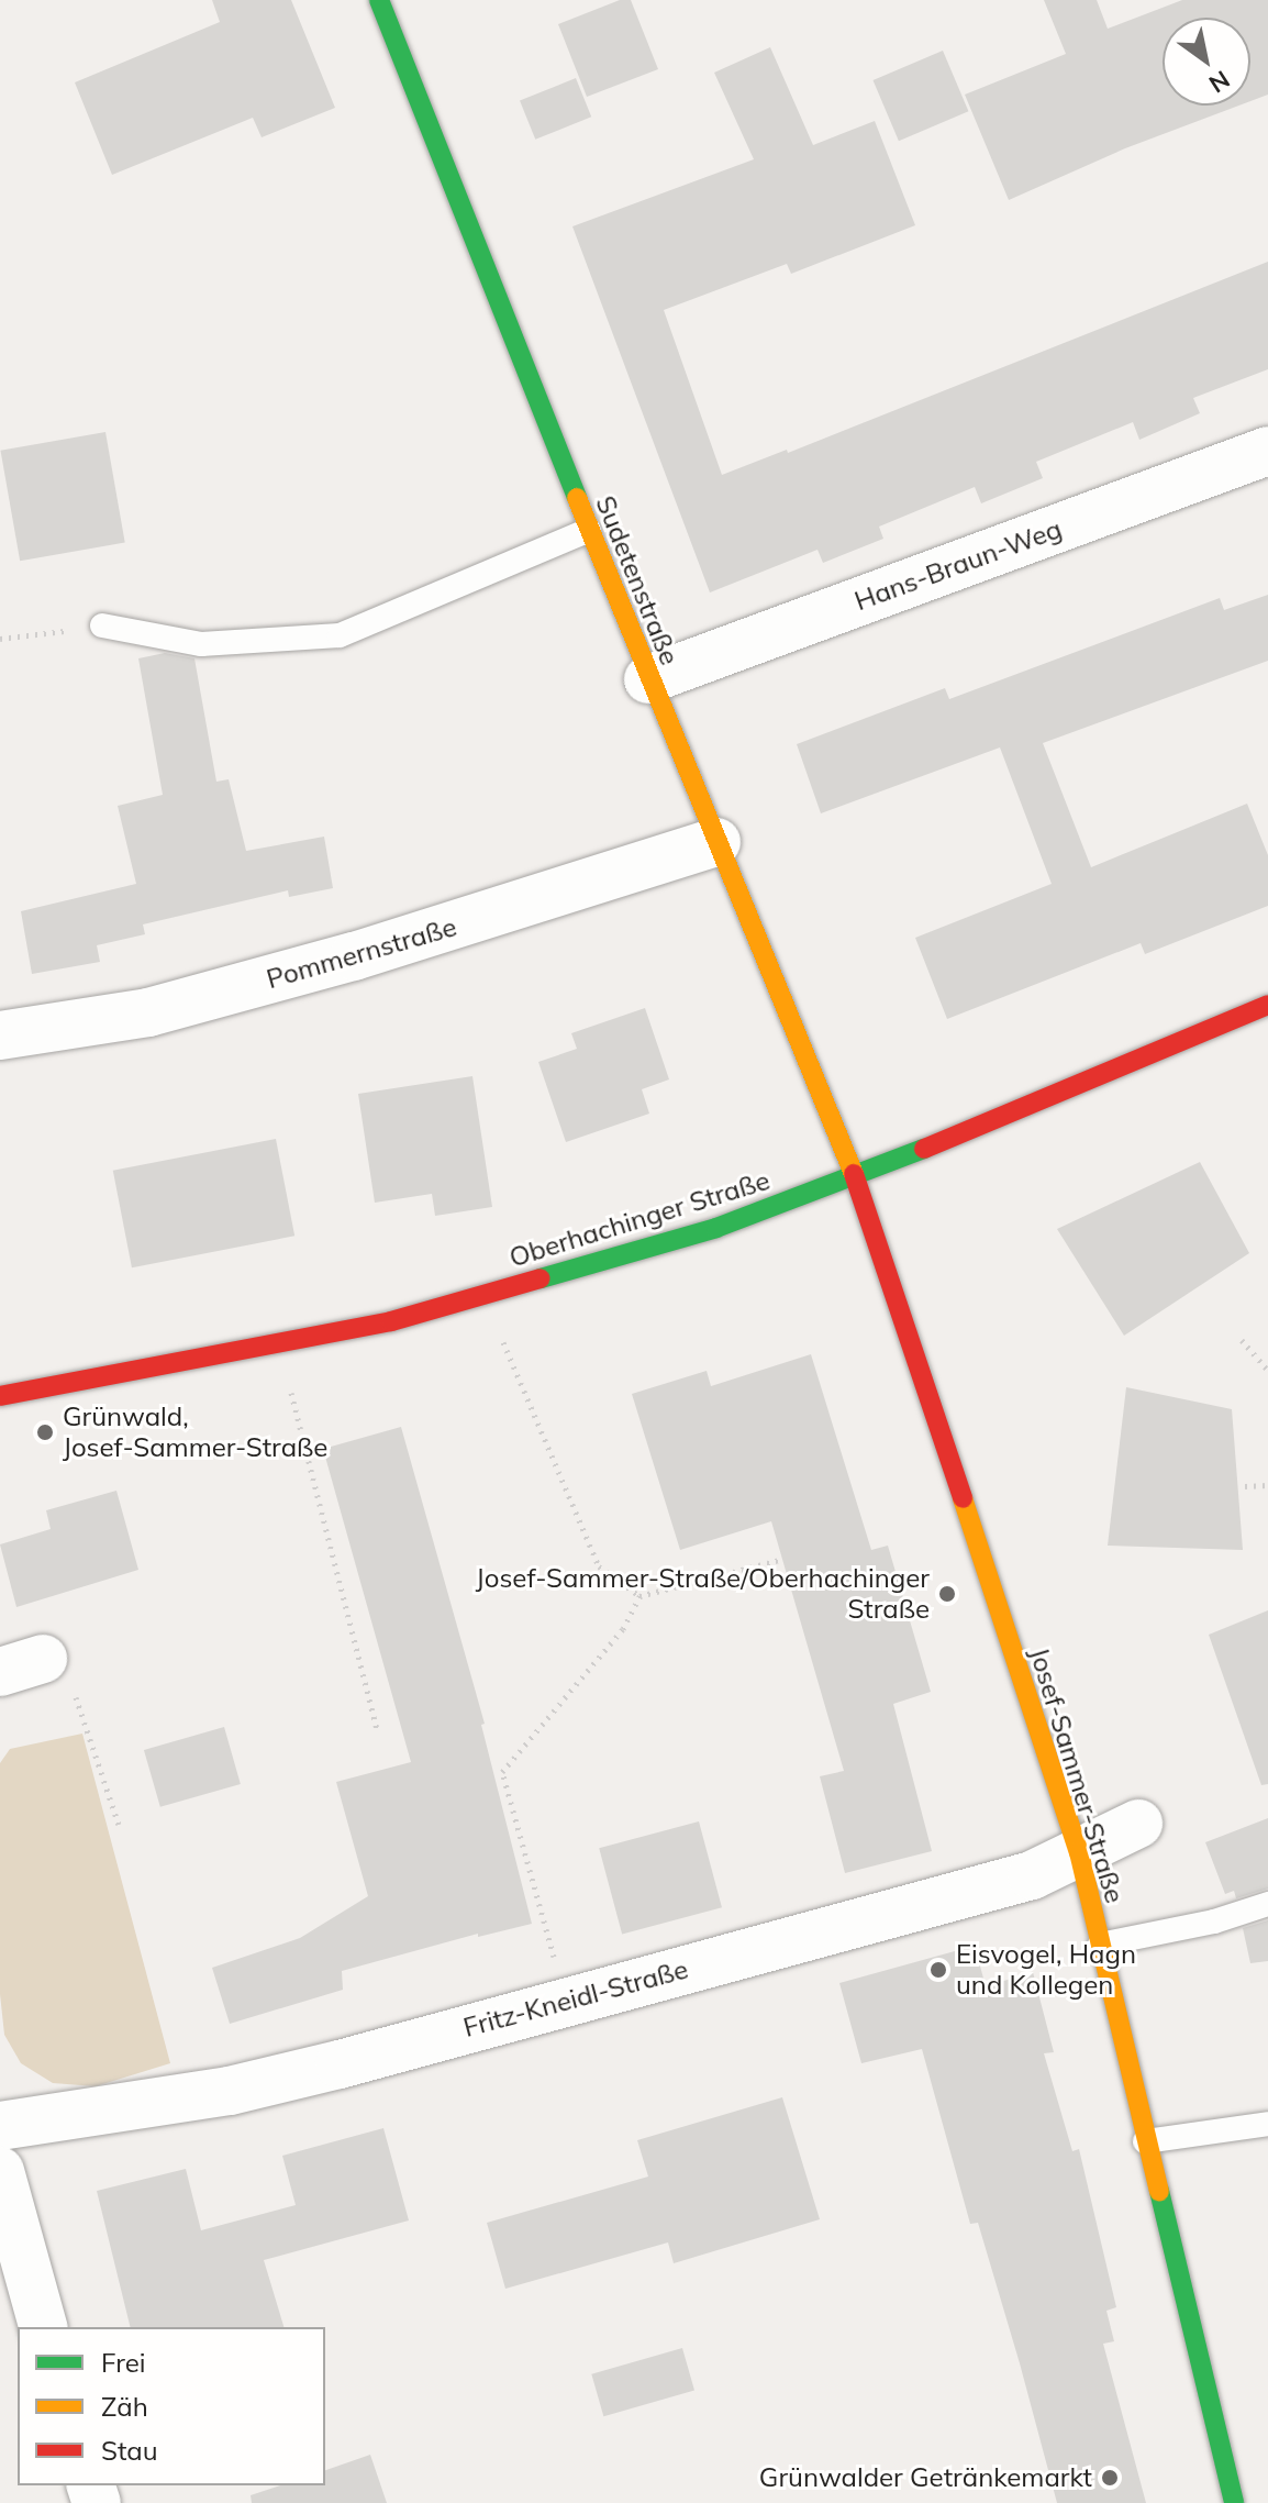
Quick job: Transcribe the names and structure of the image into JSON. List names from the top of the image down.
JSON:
{
  "streets": {
    "street": [
      "Hans-Braun-Weg",
      "Sudetenstraße",
      "Pommernstraße",
      "Oberhachinger Straße",
      "Josef-Sammer-Straße",
      "Fritz-Kneidl-Straße"
    ]
  },
  "crossings": [
    ["Hans-Braun-Weg", "Sudetenstraße"],
    ["Sudetenstraße", "Pommernstraße"],
    ["Sudetenstraße", "Oberhachinger Straße"],
    ["Sudetenstraße", "Josef-Sammer-Straße"],
    ["Oberhachinger Straße", "Josef-Sammer-Straße"],
    ["Josef-Sammer-Straße", "Fritz-Kneidl-Straße"]
  ],
  "places": [
    "Grünwald, Josef-Sammer-Straße",
    "Josef-Sammer-Straße/Oberhachinger Straße",
    "Eisvogel, Hagn und Kollegen",
    "Grünwalder Getränkemarkt"
  ],
  "legend": ["Frei", "Zäh", "Stau"],
  "north": "bottom right"
}
